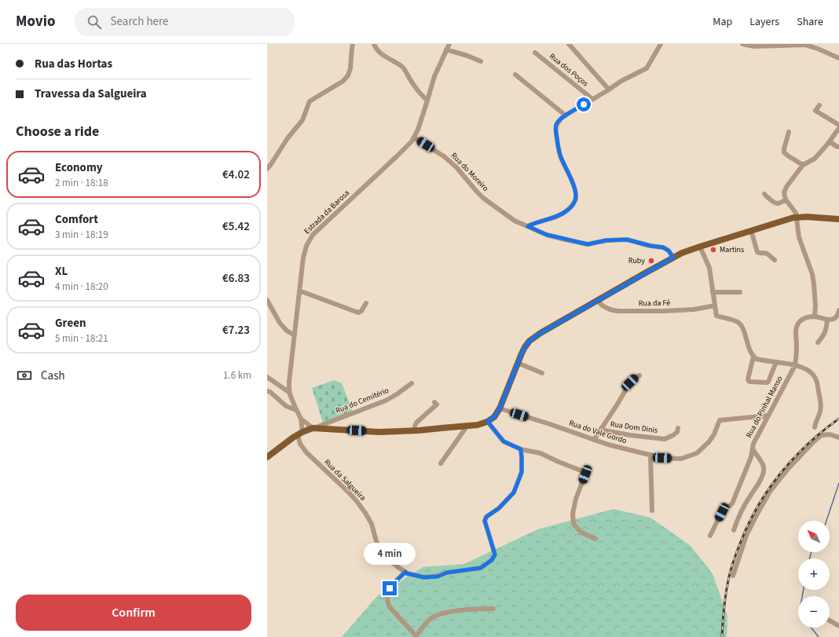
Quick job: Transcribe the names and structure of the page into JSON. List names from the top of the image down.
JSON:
{
  "streets": {
    "street": [
      "Rua dos Poços",
      "Rua do Moreiro",
      "Estrada da Barosa",
      "Rua da Fé",
      "Rua do Cemitério",
      "Rua do Pinhal Manso",
      "Rua Dom Dinis",
      "Rua do Vale Gordo",
      "Rua da Salgueira"
    ]
  },
  "crossings": [
    ["Rua do Moreiro", "Estrada da Barosa"],
    ["Estrada da Barosa", "Rua do Cemitério"],
    ["Estrada da Barosa", "Rua da Salgueira"],
    ["Rua do Pinhal Manso", "Rua do Vale Gordo"]
  ],
  "places": ["Martins", "Ruby"],
  "north": "top left",
  "page": {
    "header": "Movio",
    "search": "Search here",
    "nav": ["Map", "Layers", "Share"],
    "banner": ["Rua das Hortas", "Travessa da Salgueira"],
    "heading": "Choose a ride",
    "list": [
      {
        "name": "Economy",
        "note": "2 min · 18:18",
        "value": "€4.02"
      },
      {
        "name": "Comfort",
        "note": "3 min · 18:19",
        "value": "€5.42"
      },
      {
        "name": "XL",
        "note": "4 min · 18:20",
        "value": "€6.83"
      },
      {
        "name": "Green",
        "note": "5 min · 18:21",
        "value": "€7.23"
      }
    ],
    "pay": ["Cash", "1.6 km"],
    "map_buttons": ["+", "−"],
    "bubble": "4 min",
    "buttons": "Confirm"
  }
}
